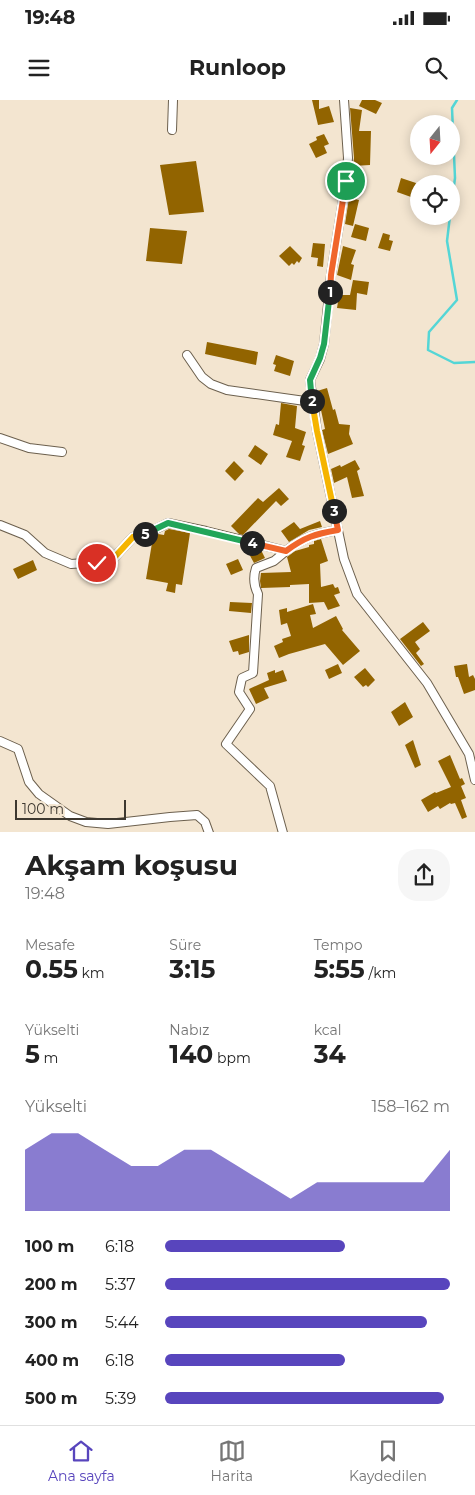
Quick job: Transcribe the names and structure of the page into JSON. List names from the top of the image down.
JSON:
{
  "scale_bar": "100 m",
  "north": "bottom",
  "page": {
    "status": "19:48",
    "header": "Runloop",
    "pins": [
      "1",
      "2",
      "3",
      "5",
      "4"
    ],
    "scale": "100 m",
    "heading": ["Akşam koşusu", "19:48"],
    "stats": [
      ["Mesafe", "0.55 km"],
      ["Süre", "3:15"],
      ["Tempo", "5:55 /km"],
      ["Yükselti", "5 m"],
      ["Nabız", "140 bpm"],
      ["kcal", "34"]
    ],
    "chart": ["Yükselti", "158–162 m"],
    "list": [
      {
        "name": "100 m",
        "note": "6:18"
      },
      {
        "name": "200 m",
        "note": "5:37"
      },
      {
        "name": "300 m",
        "note": "5:44"
      },
      {
        "name": "400 m",
        "note": "6:18"
      },
      {
        "name": "500 m",
        "note": "5:39"
      }
    ],
    "tabs": ["Ana sayfa", "Harita", "Kaydedilen"]
  }
}
